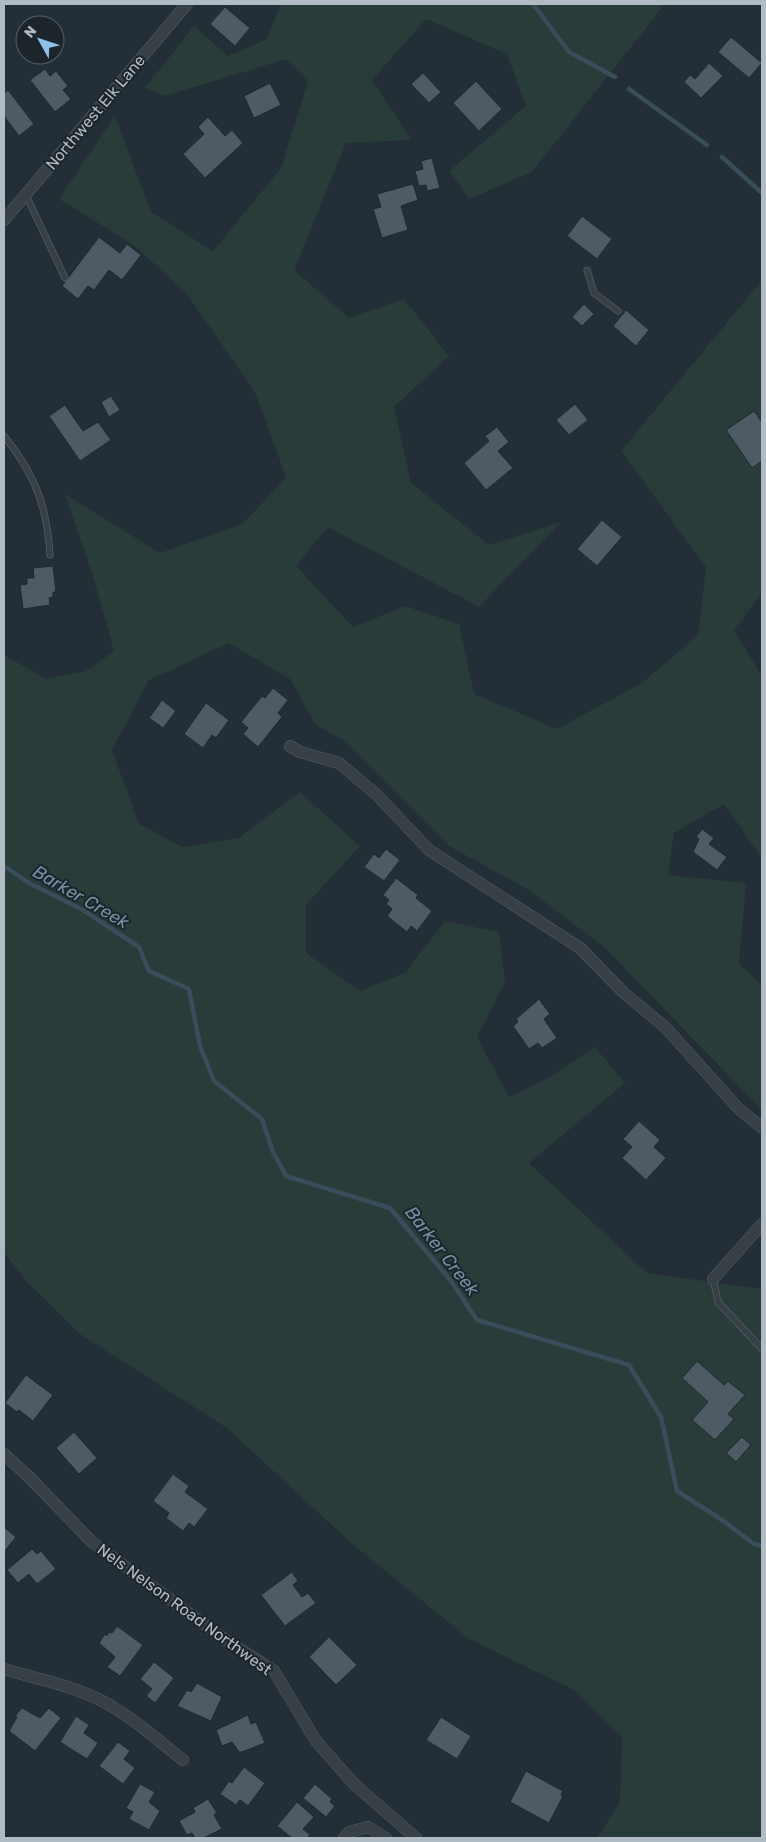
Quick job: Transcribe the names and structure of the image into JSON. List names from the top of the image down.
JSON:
{
  "streets": {
    "street": ["Northwest Elk Lane", "Nels Nelson Road Northwest"]
  },
  "water": ["Barker Creek"],
  "north": "top left"
}
